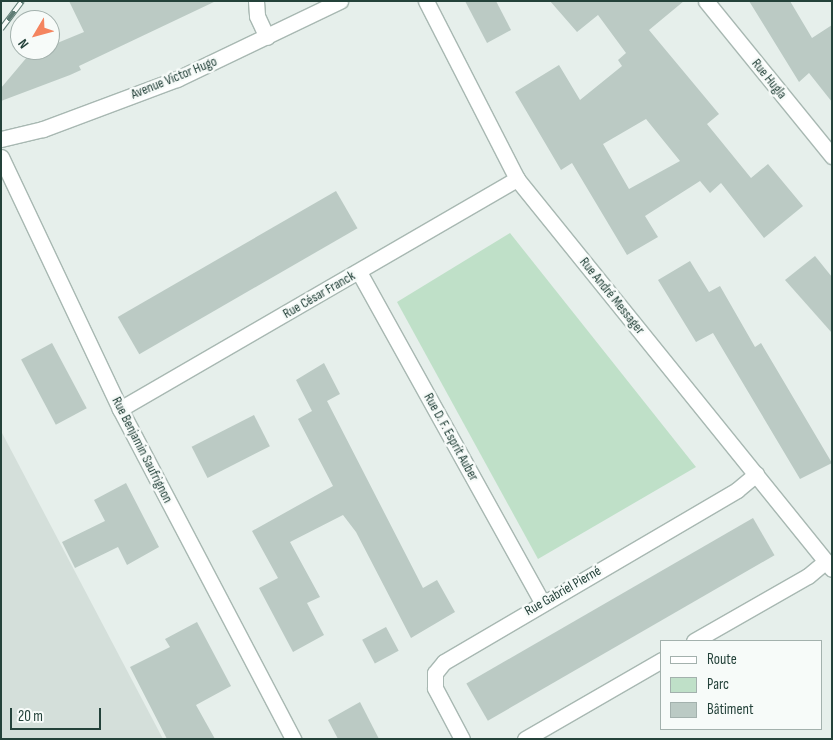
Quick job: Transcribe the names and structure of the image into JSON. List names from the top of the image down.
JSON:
{
  "streets": {
    "street": [
      "Avenue Victor Hugo",
      "Rue Hugla",
      "Rue César Franck",
      "Rue André Messager",
      "Rue D. F. Esprit Auber",
      "Rue Benjamin Saufrignon",
      "Rue Gabriel Pierné"
    ]
  },
  "crossings": [
    ["Rue César Franck", "Rue André Messager"],
    ["Rue César Franck", "Rue D. F. Esprit Auber"],
    ["Rue César Franck", "Rue Benjamin Saufrignon"],
    ["Rue André Messager", "Rue Gabriel Pierné"],
    ["Rue D. F. Esprit Auber", "Rue Gabriel Pierné"]
  ],
  "legend": ["Route", "Parc", "Bâtiment"],
  "scale_bar": "20 m",
  "north": "bottom left"
}
